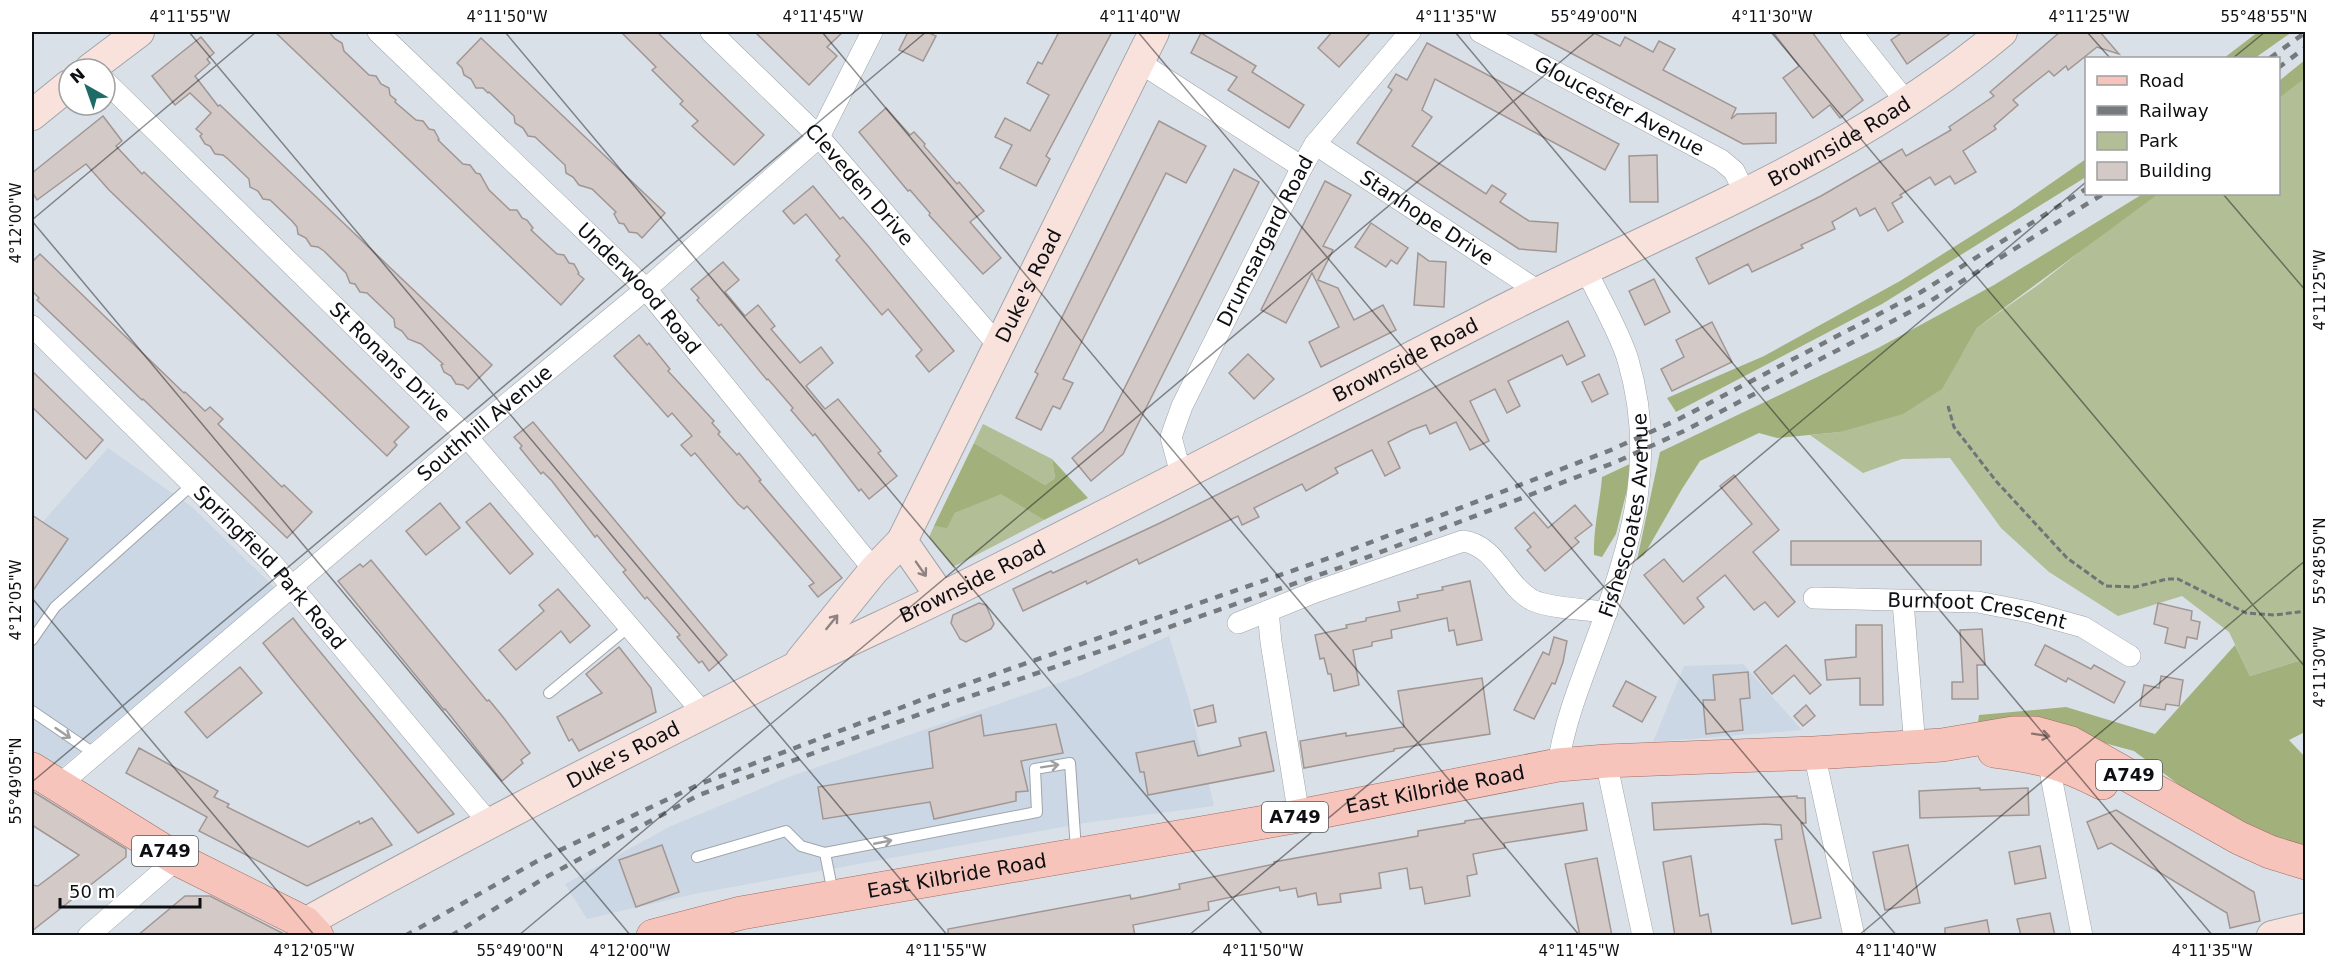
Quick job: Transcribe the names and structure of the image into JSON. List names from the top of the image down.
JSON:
{
  "streets": {
    "main road": [
      "Brownside Road",
      "Duke's Road",
      "A749",
      "East Kilbride Road"
    ],
    "street": [
      "Gloucester Avenue",
      "Cleveden Drive",
      "Stanhope Drive",
      "Drumsargard Road",
      "Underwood Road",
      "St Ronans Drive",
      "Southhill Avenue",
      "Fishescoates Avenue",
      "Springfield Park Road",
      "Burnfoot Crescent"
    ]
  },
  "crossings": [
    ["Gloucester Avenue", "Brownside Road"],
    ["Brownside Road", "Stanhope Drive"],
    ["Brownside Road", "Drumsargard Road"],
    ["Brownside Road", "Duke's Road"],
    ["Brownside Road", "Fishescoates Avenue"],
    ["Cleveden Drive", "Duke's Road"],
    ["Cleveden Drive", "Southhill Avenue"],
    ["Stanhope Drive", "Drumsargard Road"],
    ["Duke's Road", "Underwood Road"],
    ["Duke's Road", "St Ronans Drive"],
    ["Duke's Road", "Springfield Park Road"],
    ["Duke's Road", "A749"],
    ["Underwood Road", "Southhill Avenue"],
    ["St Ronans Drive", "Southhill Avenue"],
    ["Southhill Avenue", "Springfield Park Road"],
    ["Southhill Avenue", "A749"],
    ["Fishescoates Avenue", "East Kilbride Road"]
  ],
  "legend": [
    "Road",
    "Railway",
    "Park",
    "Building"
  ],
  "scale_bar": "50 m",
  "north": "top left",
  "coordinates": [
    "4°11'55\"W",
    "4°11'50\"W",
    "4°11'45\"W",
    "4°11'40\"W",
    "4°11'35\"W",
    "55°49'00\"N",
    "4°11'30\"W",
    "4°11'25\"W",
    "55°48'55\"N",
    "4°12'00\"W",
    "55°48'50\"N",
    "4°12'05\"W",
    "55°49'05\"N"
  ]
}
